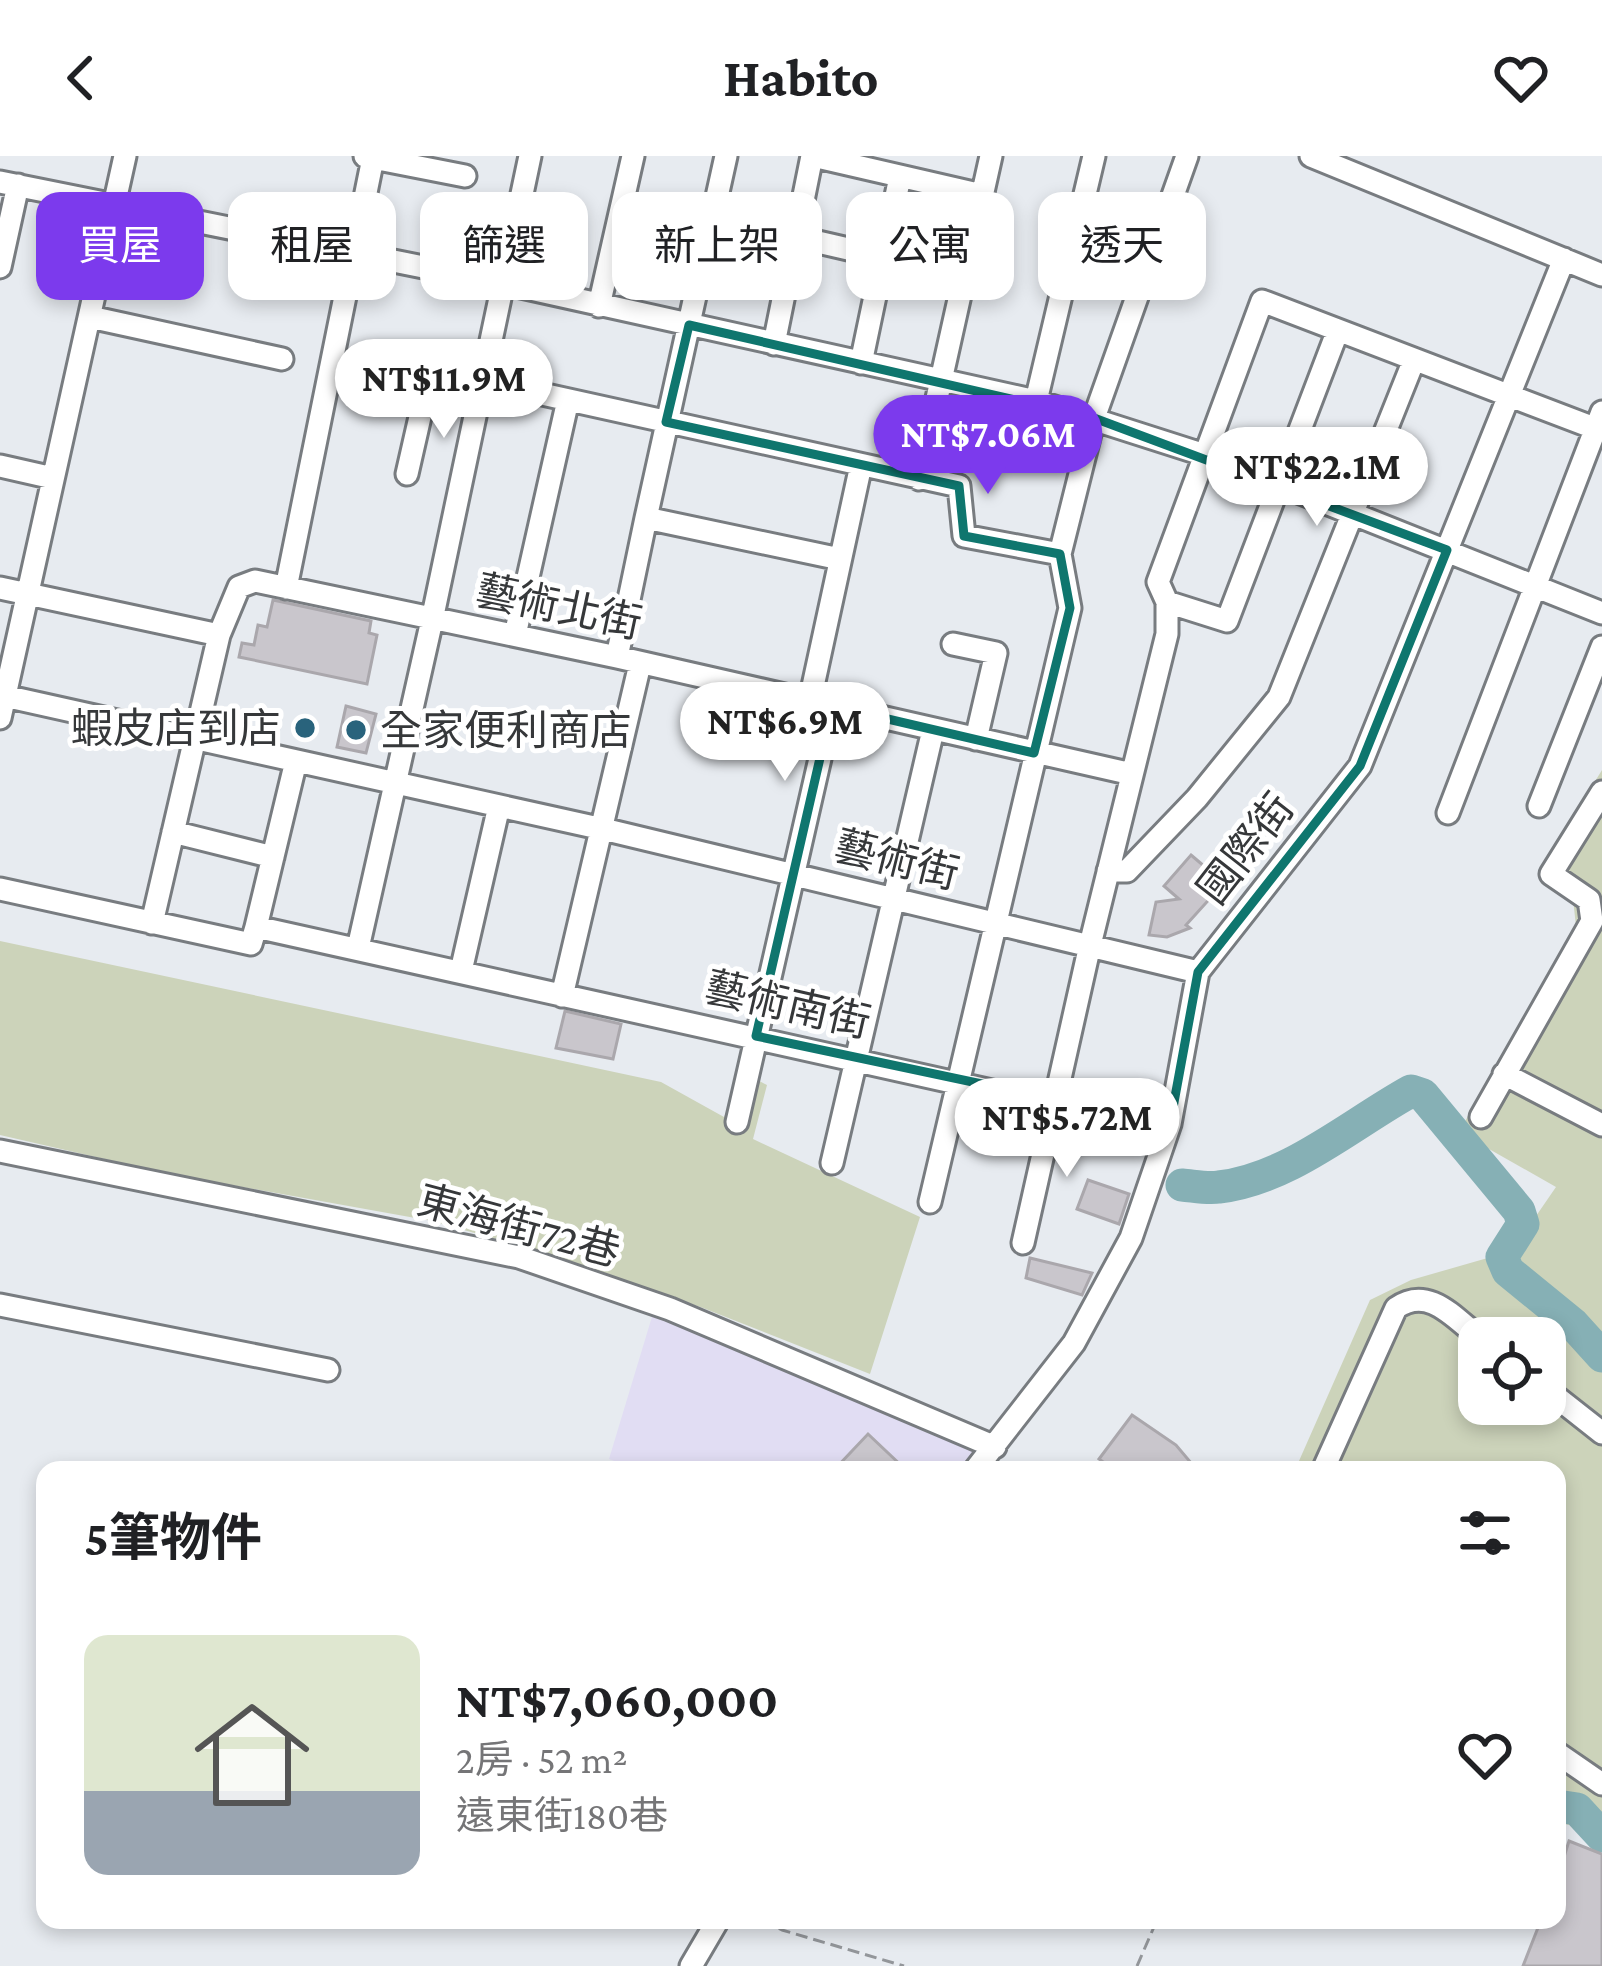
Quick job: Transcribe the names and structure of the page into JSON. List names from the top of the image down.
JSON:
{
  "streets": {
    "street": [
      "藝術北街",
      "國際街",
      "藝術街",
      "藝術南街",
      "東海街72巷"
    ]
  },
  "crossings": [
    ["國際街", "藝術街"],
    ["國際街", "藝術南街"],
    ["國際街", "東海街72巷"]
  ],
  "places": ["蝦皮店到店", "全家便利商店"],
  "page": {
    "header": "Habito",
    "chip": [
      "買屋",
      "租屋",
      "篩選",
      "新上架",
      "公寓",
      "透天"
    ],
    "price": [
      "NT$11.9M",
      "NT$7.06M",
      "NT$22.1M",
      "NT$6.9M",
      "NT$5.72M"
    ],
    "heading": "5筆物件",
    "list": [
      {
        "name": "NT$7,060,000",
        "note": "2房 · 52 m² · 遠東街180巷"
      }
    ]
  }
}
